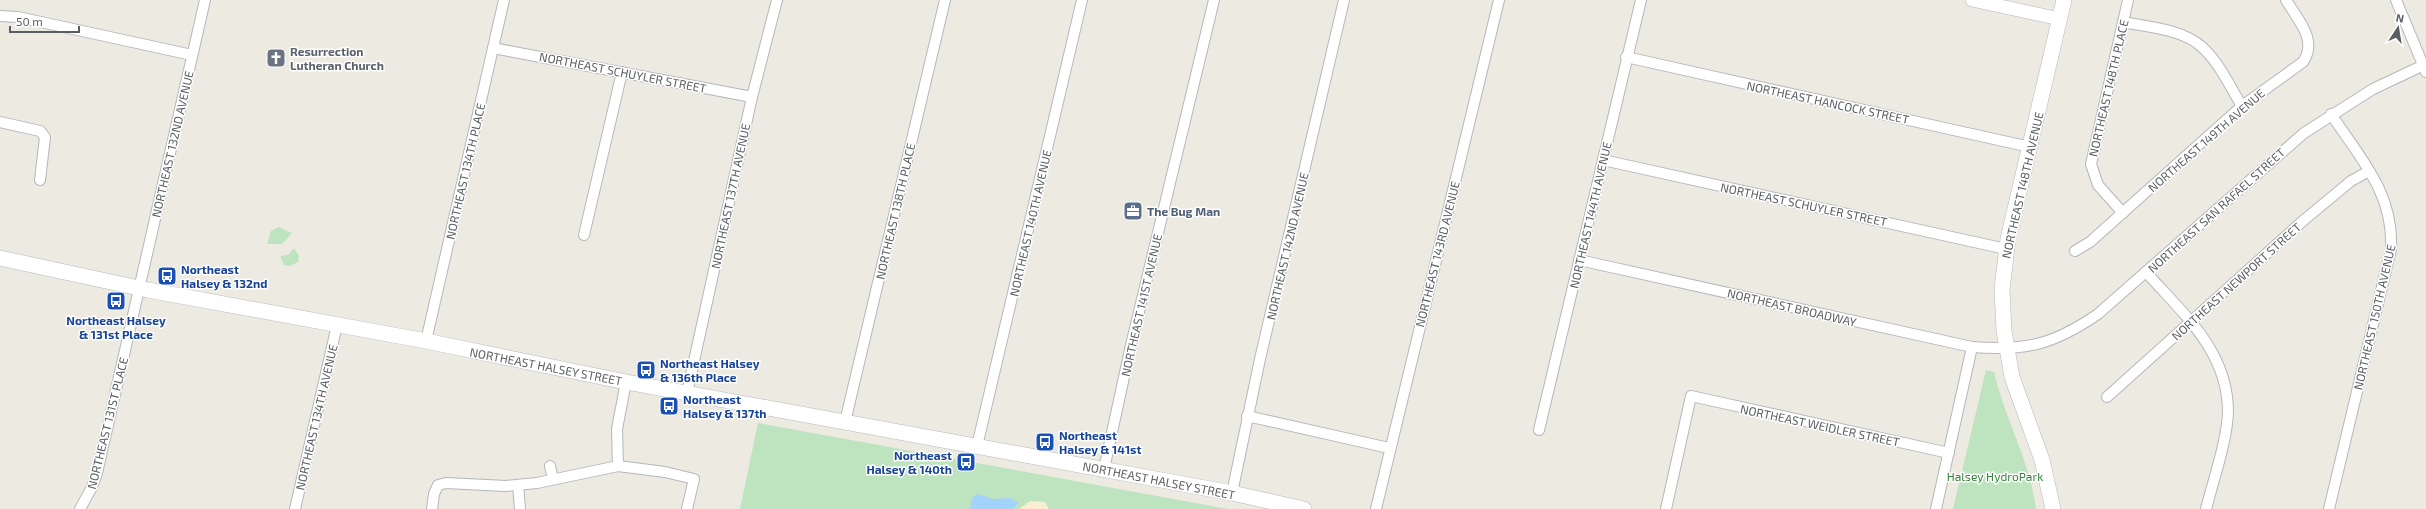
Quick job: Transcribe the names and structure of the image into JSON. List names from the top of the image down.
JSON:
{
  "streets": {
    "main road": ["NORTHEAST 148TH AVENUE", "NORTHEAST HALSEY STREET"],
    "street": [
      "NORTHEAST SCHUYLER STREET",
      "NORTHEAST 148TH PLACE",
      "NORTHEAST HANCOCK STREET",
      "NORTHEAST 149TH AVENUE",
      "NORTHEAST 132ND AVENUE",
      "NORTHEAST 134TH PLACE",
      "NORTHEAST 137TH AVENUE",
      "NORTHEAST SAN RAFAEL STREET",
      "NORTHEAST 138TH PLACE",
      "NORTHEAST 144TH AVENUE",
      "NORTHEAST 140TH AVENUE",
      "NORTHEAST 142ND AVENUE",
      "NORTHEAST 143RD AVENUE",
      "NORTHEAST NEWPORT STREET",
      "NORTHEAST 141ST AVENUE",
      "NORTHEAST BROADWAY",
      "NORTHEAST 150TH AVENUE",
      "NORTHEAST 134TH AVENUE",
      "NORTHEAST 131ST PLACE",
      "NORTHEAST WEIDLER STREET"
    ]
  },
  "crossings": [
    ["NORTHEAST SCHUYLER STREET", "NORTHEAST 134TH PLACE"],
    ["NORTHEAST SCHUYLER STREET", "NORTHEAST 148TH AVENUE"],
    ["NORTHEAST SCHUYLER STREET", "NORTHEAST 137TH AVENUE"],
    ["NORTHEAST SCHUYLER STREET", "NORTHEAST 144TH AVENUE"],
    ["NORTHEAST 148TH PLACE", "NORTHEAST 149TH AVENUE"],
    ["NORTHEAST HANCOCK STREET", "NORTHEAST 148TH AVENUE"],
    ["NORTHEAST HANCOCK STREET", "NORTHEAST 144TH AVENUE"],
    ["NORTHEAST 132ND AVENUE", "NORTHEAST HALSEY STREET"],
    ["NORTHEAST 132ND AVENUE", "NORTHEAST 131ST PLACE"],
    ["NORTHEAST 134TH PLACE", "NORTHEAST HALSEY STREET"],
    ["NORTHEAST 148TH AVENUE", "NORTHEAST SAN RAFAEL STREET"],
    ["NORTHEAST 148TH AVENUE", "NORTHEAST BROADWAY"],
    ["NORTHEAST 137TH AVENUE", "NORTHEAST HALSEY STREET"],
    ["NORTHEAST SAN RAFAEL STREET", "NORTHEAST BROADWAY"],
    ["NORTHEAST SAN RAFAEL STREET", "NORTHEAST 150TH AVENUE"],
    ["NORTHEAST 138TH PLACE", "NORTHEAST HALSEY STREET"],
    ["NORTHEAST 144TH AVENUE", "NORTHEAST BROADWAY"],
    ["NORTHEAST 140TH AVENUE", "NORTHEAST HALSEY STREET"],
    ["NORTHEAST 142ND AVENUE", "NORTHEAST HALSEY STREET"],
    ["NORTHEAST NEWPORT STREET", "NORTHEAST 150TH AVENUE"],
    ["NORTHEAST 141ST AVENUE", "NORTHEAST HALSEY STREET"],
    ["NORTHEAST HALSEY STREET", "NORTHEAST 134TH AVENUE"],
    ["NORTHEAST HALSEY STREET", "NORTHEAST 131ST PLACE"]
  ],
  "parks": ["Halsey HydroPark"],
  "places": {
    "church": ["Resurrection Lutheran Church"],
    "office": ["The Bug Man"],
    "bus stop": [
      "Northeast Halsey & 132nd",
      "Northeast Halsey & 131st Place",
      "Northeast Halsey & 136th Place",
      "Northeast Halsey & 137th",
      "Northeast Halsey & 141st",
      "Northeast Halsey & 140th"
    ]
  },
  "scale_bar": "50 m",
  "north": "top"
}
